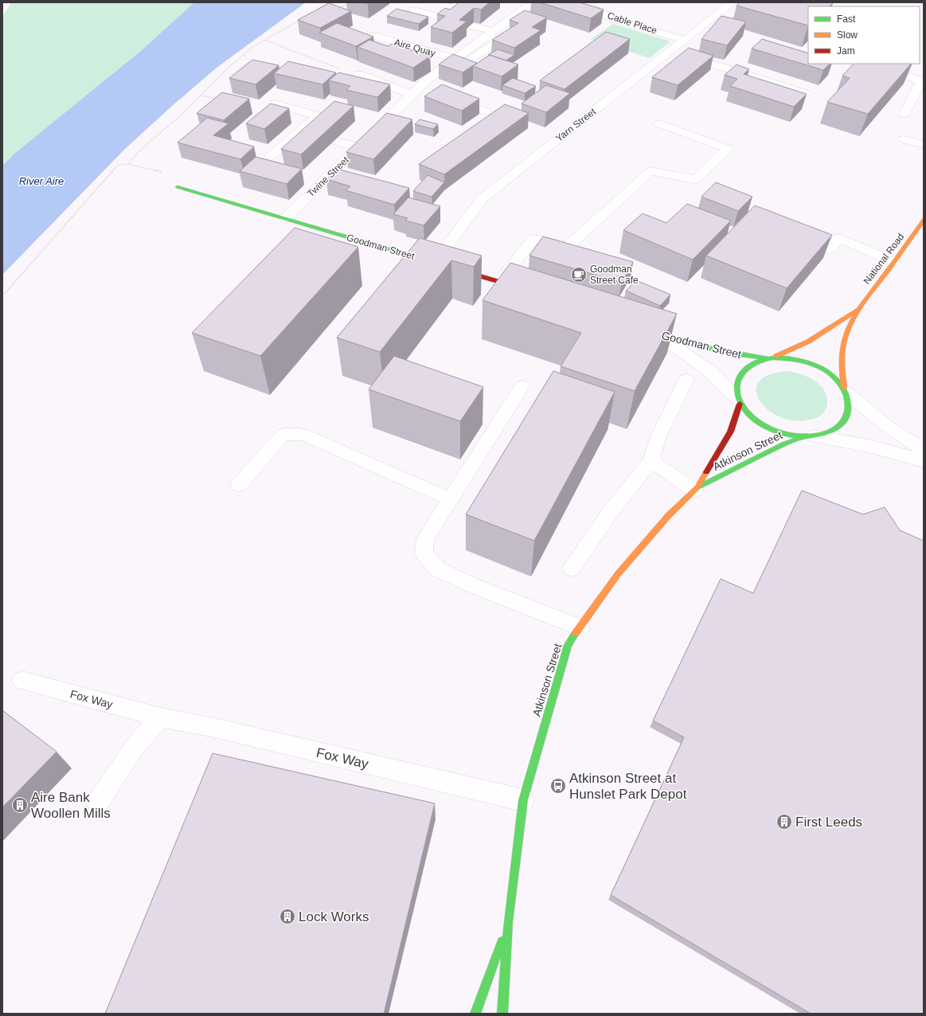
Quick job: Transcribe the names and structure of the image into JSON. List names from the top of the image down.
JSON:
{
  "streets": {
    "street": [
      "Cable Place",
      "Aire Quay",
      "Yarn Street",
      "Twine Street",
      "Goodman Street",
      "National Road",
      "Atkinson Street",
      "Fox Way"
    ]
  },
  "crossings": [
    ["Cable Place", "Yarn Street"],
    ["Aire Quay", "Twine Street"],
    ["Yarn Street", "Goodman Street"],
    ["Twine Street", "Goodman Street"],
    ["Goodman Street", "National Road"],
    ["Goodman Street", "Atkinson Street"],
    ["National Road", "Atkinson Street"],
    ["Atkinson Street", "Fox Way"]
  ],
  "water": ["River Aire"],
  "places": {
    "cafe": ["Goodman Street Cafe"],
    "bus stop": ["Atkinson Street at Hunslet Park Depot"],
    "building": ["Aire Bank Woollen Mills", "First Leeds", "Lock Works"]
  },
  "legend": ["Fast", "Slow", "Jam"]
}
